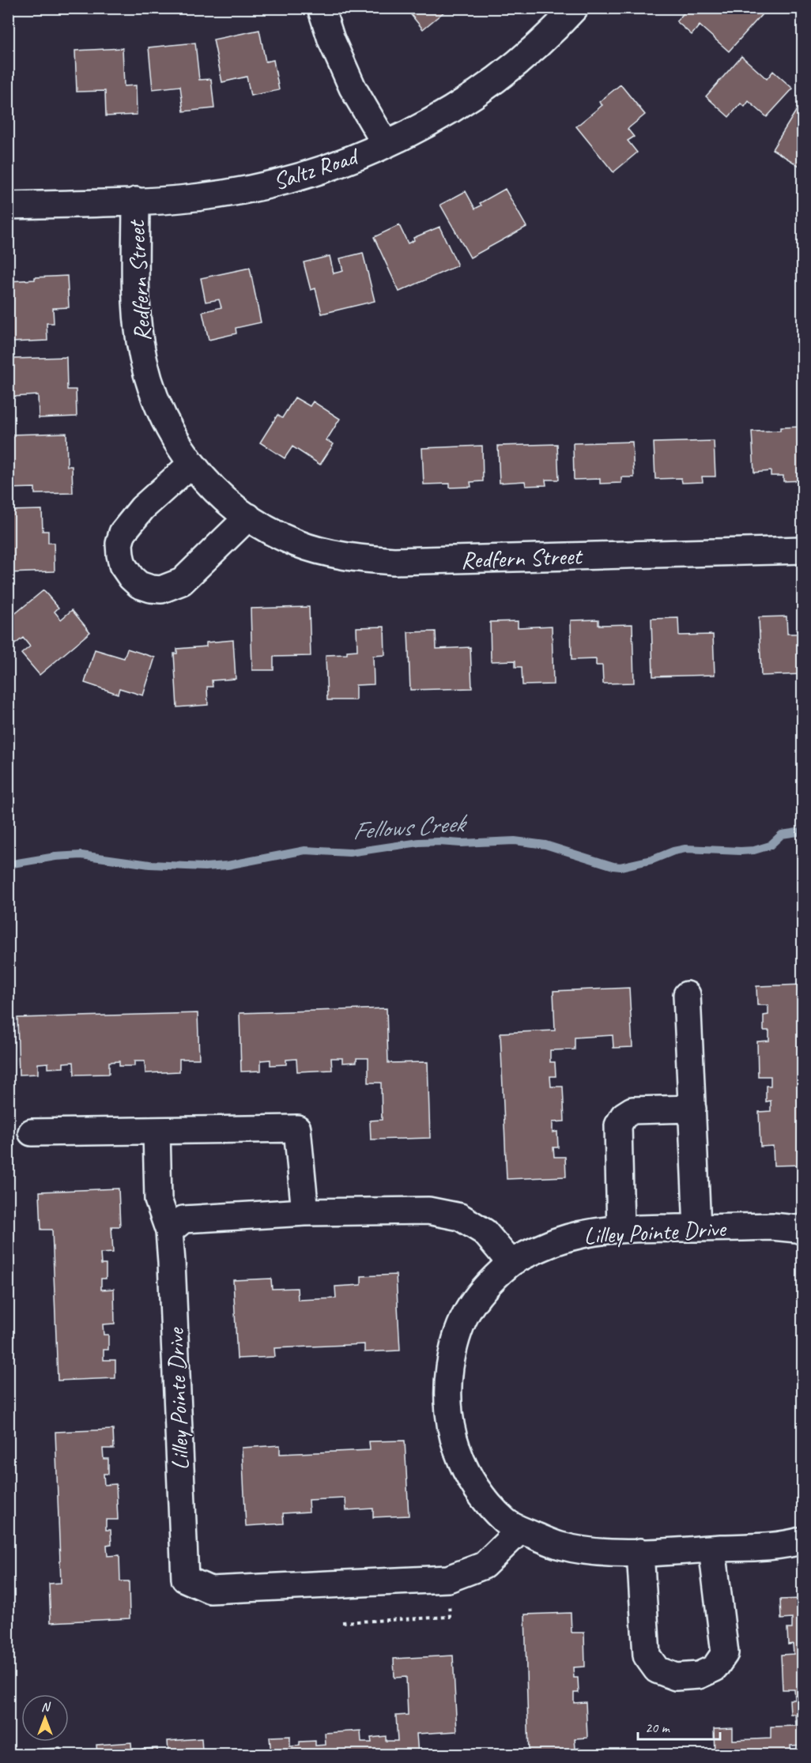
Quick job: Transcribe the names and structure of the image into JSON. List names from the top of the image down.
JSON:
{
  "streets": {
    "street": ["Saltz Road", "Redfern Street", "Lilley Pointe Drive"]
  },
  "crossings": [
    ["Saltz Road", "Redfern Street"]
  ],
  "water": ["Fellows Creek"],
  "scale_bar": "20 m",
  "north": "top"
}
